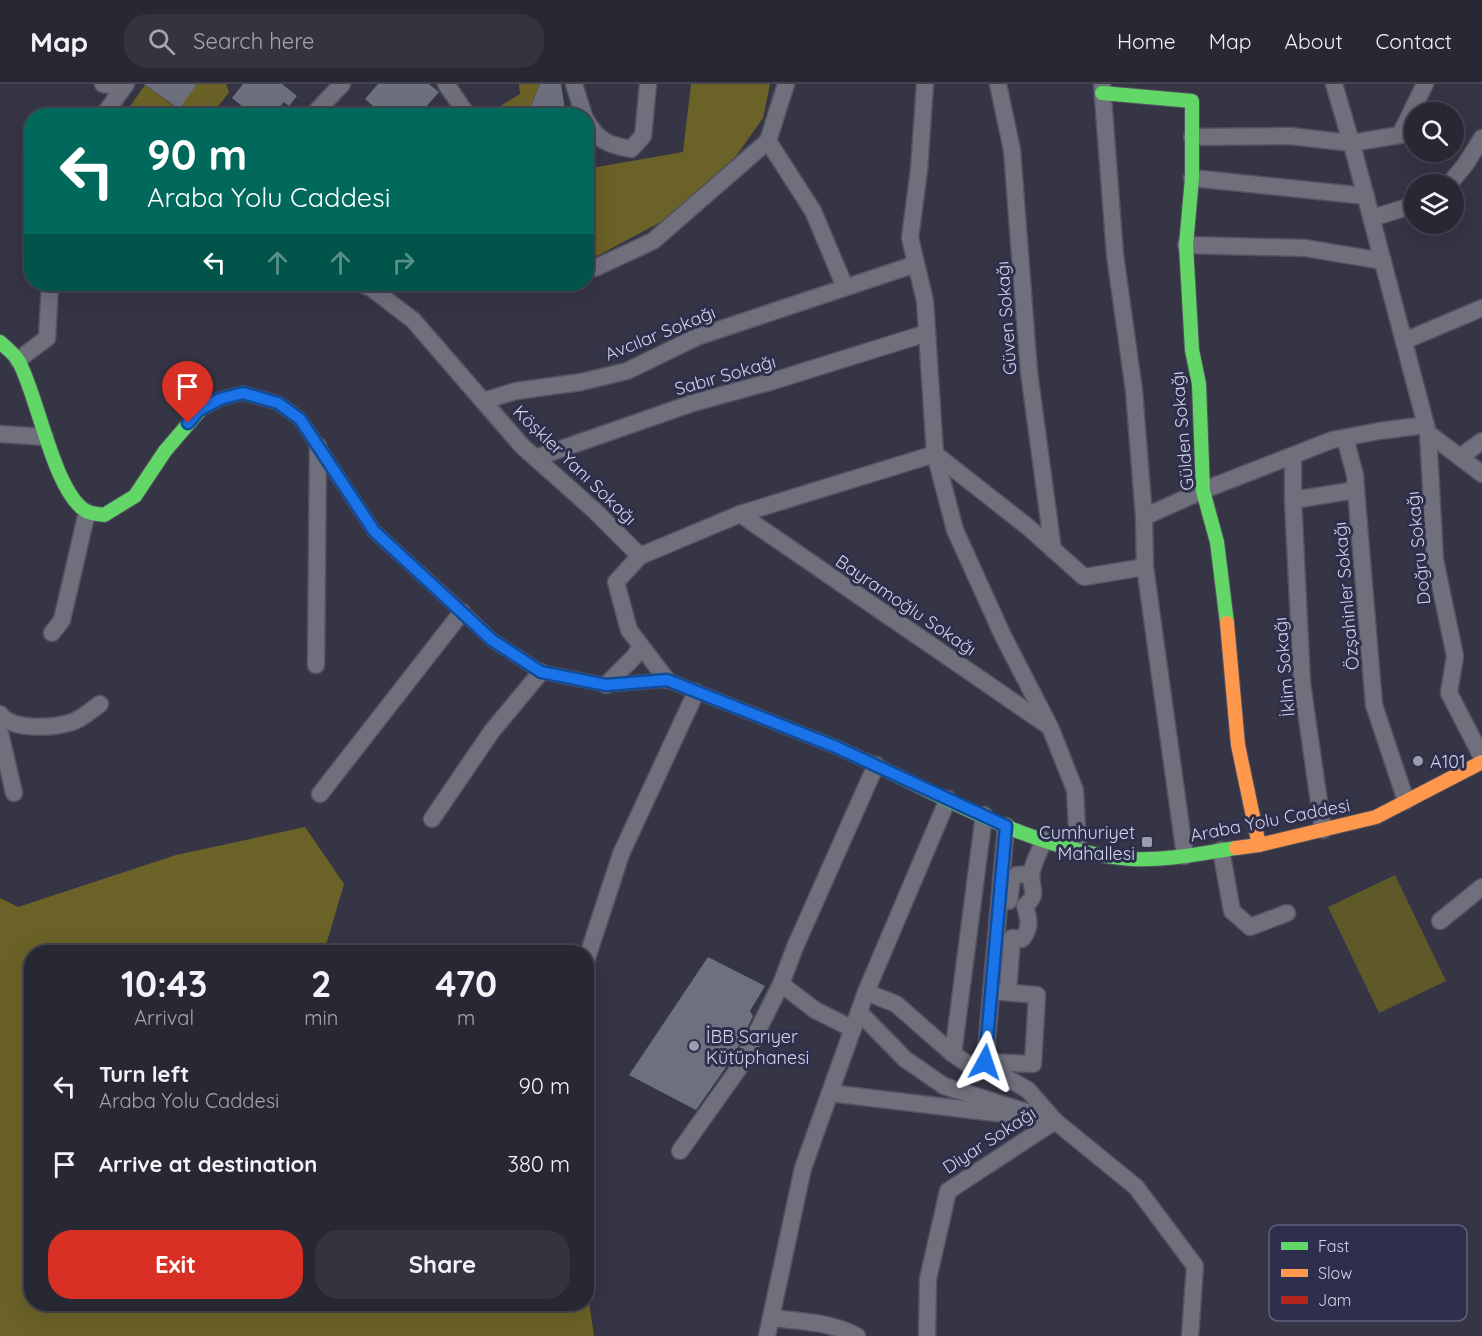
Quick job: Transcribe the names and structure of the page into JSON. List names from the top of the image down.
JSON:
{
  "streets": {
    "street": [
      "Güven Sokağı",
      "Avcılar Sokağı",
      "Sabır Sokağı",
      "Gülden Sokağı",
      "Köşkler Yanı Sokağı",
      "Doğru Sokağı",
      "Özşahinler Sokağı",
      "Bayramoğlu Sokağı",
      "İklim Sokağı",
      "Araba Yolu Caddesi",
      "Diyar Sokağı"
    ]
  },
  "crossings": [
    ["Avcılar Sokağı", "Köşkler Yanı Sokağı"],
    ["Sabır Sokağı", "Köşkler Yanı Sokağı"],
    ["Gülden Sokağı", "Araba Yolu Caddesi"],
    ["Özşahinler Sokağı", "Araba Yolu Caddesi"],
    ["İklim Sokağı", "Araba Yolu Caddesi"]
  ],
  "places": {
    "other": ["A101", "İBB Sarıyer Kütüphanesi"],
    "transit": ["Cumhuriyet Mahallesi"]
  },
  "legend": ["Fast", "Slow", "Jam"],
  "page": {
    "header": "Map",
    "search": "Search here",
    "nav": [
      "Home",
      "Map",
      "About",
      "Contact"
    ],
    "turn": ["90 m", "Araba Yolu Caddesi"],
    "eta": [
      "10:43",
      "Arrival",
      "2",
      "min",
      "470",
      "m"
    ],
    "list": [
      {
        "name": "Turn left",
        "note": "Araba Yolu Caddesi",
        "value": "90 m"
      },
      {
        "name": "Arrive at destination",
        "value": "380 m"
      }
    ],
    "buttons": ["Exit", "Share"]
  }
}
